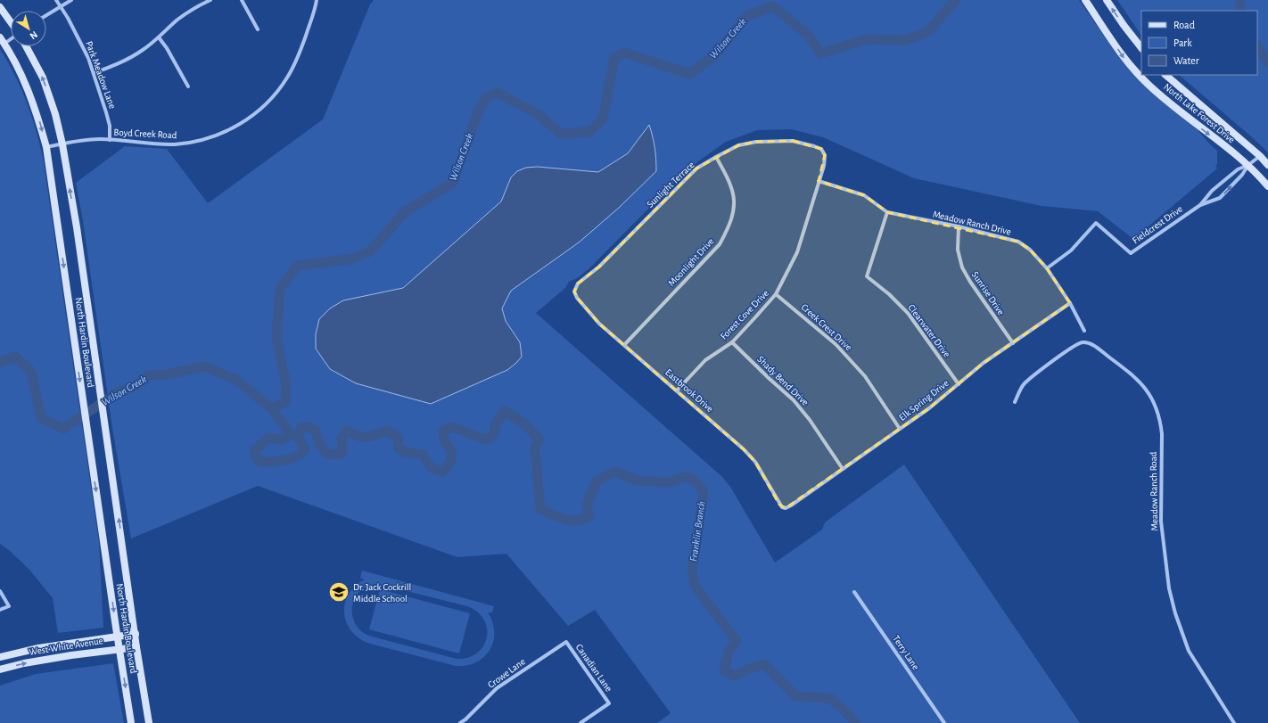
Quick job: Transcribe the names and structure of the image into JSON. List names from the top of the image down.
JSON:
{
  "streets": {
    "main road": ["North Lake Forest Drive", "North Hardin Boulevard", "West White Avenue"],
    "street": [
      "Park Meadow Lane",
      "Boyd Creek Road",
      "Sunlight Terrace",
      "Meadow Ranch Drive",
      "Fieldcrest Drive",
      "Moonlight Drive",
      "Sunrise Drive",
      "Forest Cove Drive",
      "Creek Crest Drive",
      "Clearwater Drive",
      "Shady Bend Drive",
      "Eastbrook Drive",
      "Elk Spring Drive",
      "Meadow Ranch Road",
      "Terry Lane",
      "Canadian Lane",
      "Crowe Lane"
    ]
  },
  "crossings": [
    ["Park Meadow Lane", "Boyd Creek Road"],
    ["North Lake Forest Drive", "Fieldcrest Drive"],
    ["Boyd Creek Road", "North Hardin Boulevard"],
    ["Sunlight Terrace", "Moonlight Drive"],
    ["Sunlight Terrace", "Forest Cove Drive"],
    ["Sunlight Terrace", "Eastbrook Drive"],
    ["Meadow Ranch Drive", "Fieldcrest Drive"],
    ["Meadow Ranch Drive", "Sunrise Drive"],
    ["Meadow Ranch Drive", "Forest Cove Drive"],
    ["Meadow Ranch Drive", "Clearwater Drive"],
    ["Meadow Ranch Drive", "Elk Spring Drive"],
    ["Moonlight Drive", "Eastbrook Drive"],
    ["Sunrise Drive", "Elk Spring Drive"],
    ["Forest Cove Drive", "Creek Crest Drive"],
    ["Forest Cove Drive", "Shady Bend Drive"],
    ["Forest Cove Drive", "Eastbrook Drive"],
    ["Creek Crest Drive", "Elk Spring Drive"],
    ["Clearwater Drive", "Elk Spring Drive"],
    ["North Hardin Boulevard", "West White Avenue"],
    ["Shady Bend Drive", "Elk Spring Drive"],
    ["Eastbrook Drive", "Elk Spring Drive"],
    ["Canadian Lane", "Crowe Lane"]
  ],
  "water": ["Wilson Creek", "Franklin Branch"],
  "places": {
    "school or university": ["Dr. Jack Cockrill Middle School"]
  },
  "legend": ["Road", "Park", "Water"],
  "north": "bottom right"
}
